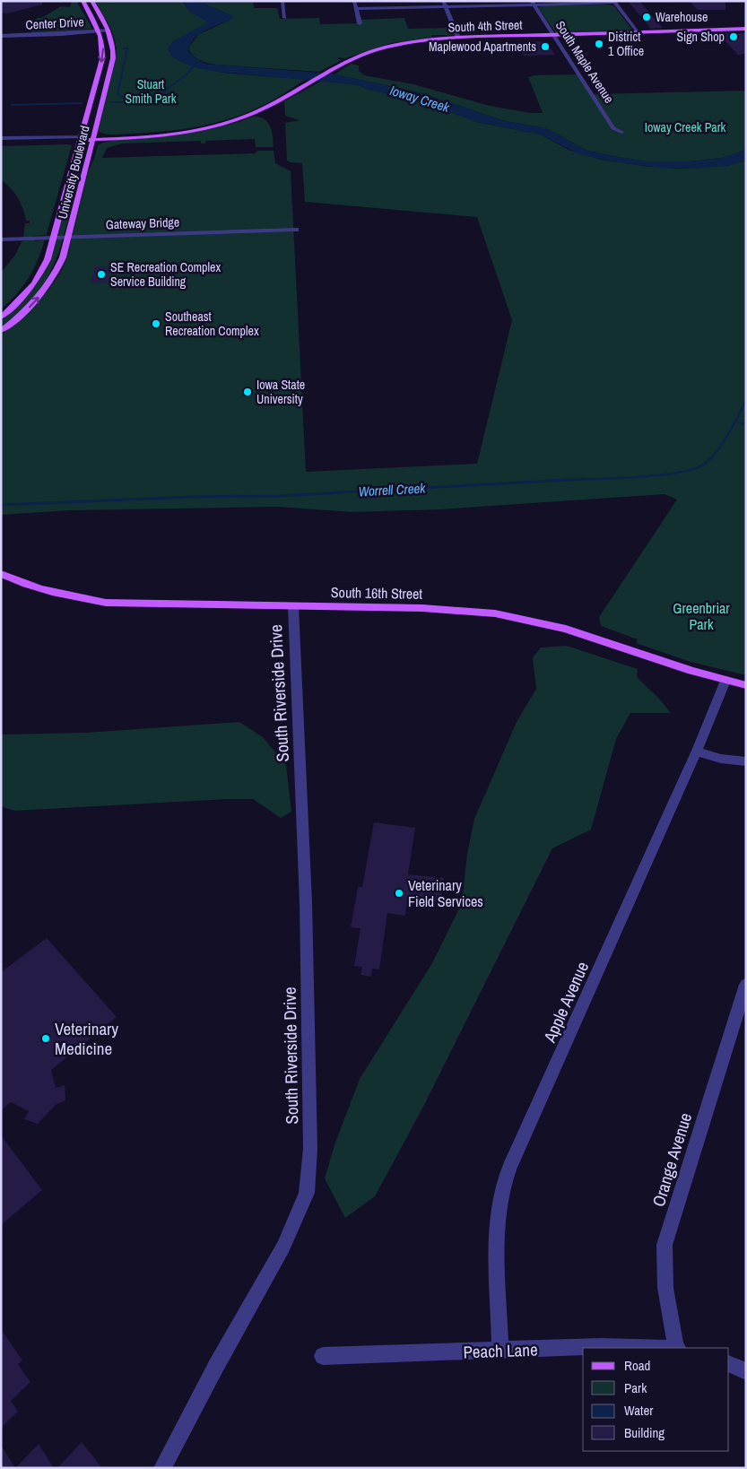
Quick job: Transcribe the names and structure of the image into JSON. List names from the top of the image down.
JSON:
{
  "streets": {
    "main road": ["South 4th Street", "University Boulevard", "South 16th Street"],
    "street": [
      "Center Drive",
      "South Maple Avenue",
      "Gateway Bridge",
      "South Riverside Drive",
      "Apple Avenue",
      "Orange Avenue",
      "Peach Lane"
    ]
  },
  "crossings": [
    ["Center Drive", "University Boulevard"],
    ["South 4th Street", "South Maple Avenue"],
    ["South 4th Street", "University Boulevard"],
    ["South 16th Street", "South Riverside Drive"],
    ["South 16th Street", "Apple Avenue"],
    ["Apple Avenue", "Peach Lane"]
  ],
  "water": ["Ioway Creek", "Worrell Creek"],
  "parks": ["Stuart Smith Park", "Ioway Creek Park", "Greenbriar Park"],
  "places": [
    "Warehouse",
    "Sign Shop",
    "District 1 Office",
    "Maplewood Apartments",
    "SE Recreation Complex Service Building",
    "Southeast Recreation Complex",
    "Iowa State University",
    "Veterinary Field Services",
    "Veterinary Medicine"
  ],
  "legend": [
    "Road",
    "Park",
    "Water",
    "Building"
  ]
}
